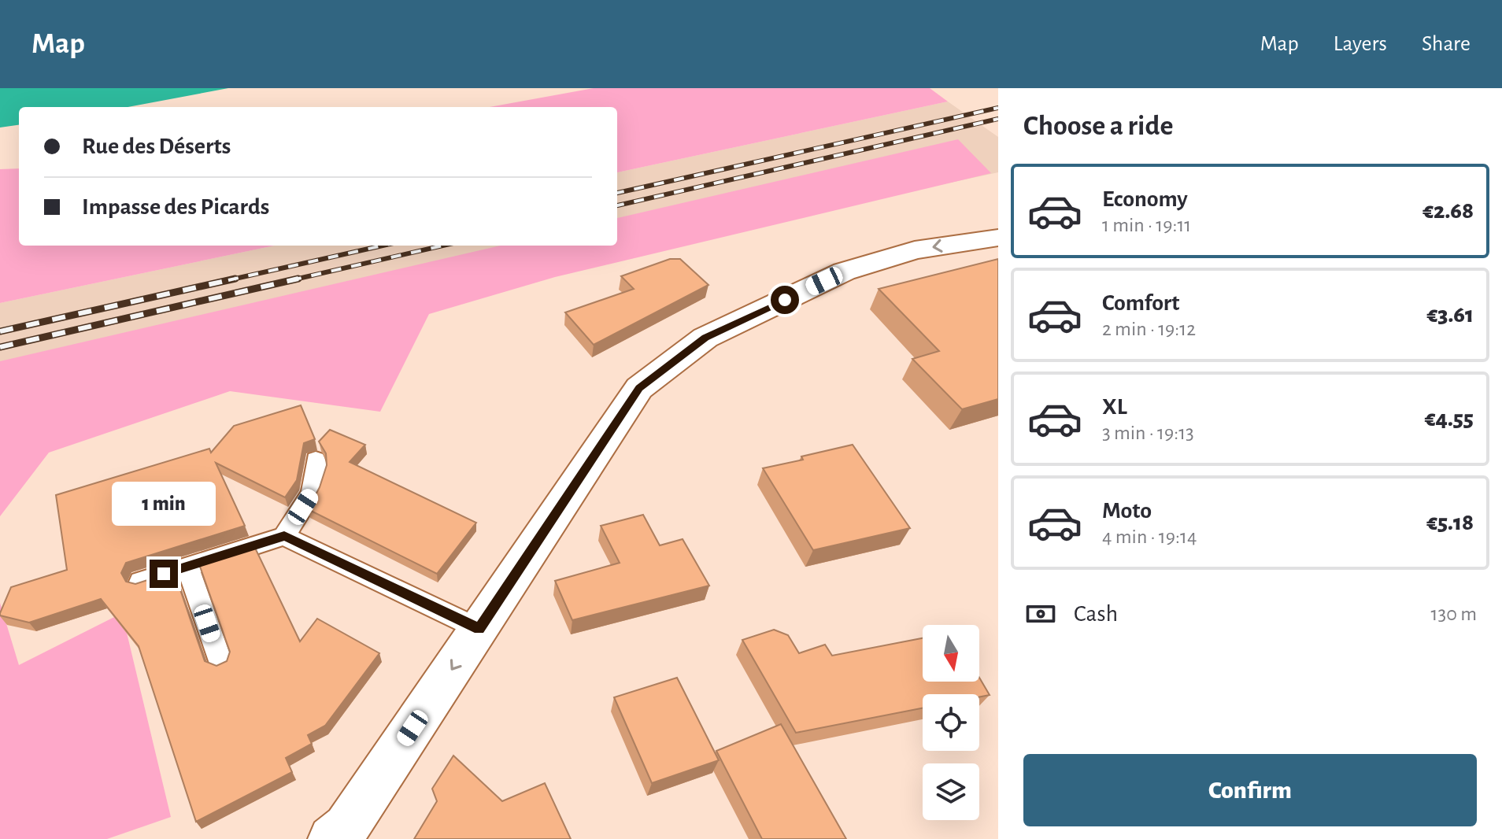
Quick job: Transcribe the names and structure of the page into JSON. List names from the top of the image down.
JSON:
{
  "north": "bottom",
  "page": {
    "header": "Map",
    "nav": ["Map", "Layers", "Share"],
    "heading": "Choose a ride",
    "banner": ["Rue des Déserts", "Impasse des Picards"],
    "list": [
      {
        "name": "Economy",
        "note": "1 min · 19:11",
        "value": "€2.68"
      },
      {
        "name": "Comfort",
        "note": "2 min · 19:12",
        "value": "€3.61"
      },
      {
        "name": "XL",
        "note": "3 min · 19:13",
        "value": "€4.55"
      },
      {
        "name": "Moto",
        "note": "4 min · 19:14",
        "value": "€5.18"
      }
    ],
    "bubble": "1 min",
    "pay": ["Cash", "130 m"],
    "buttons": "Confirm"
  }
}
